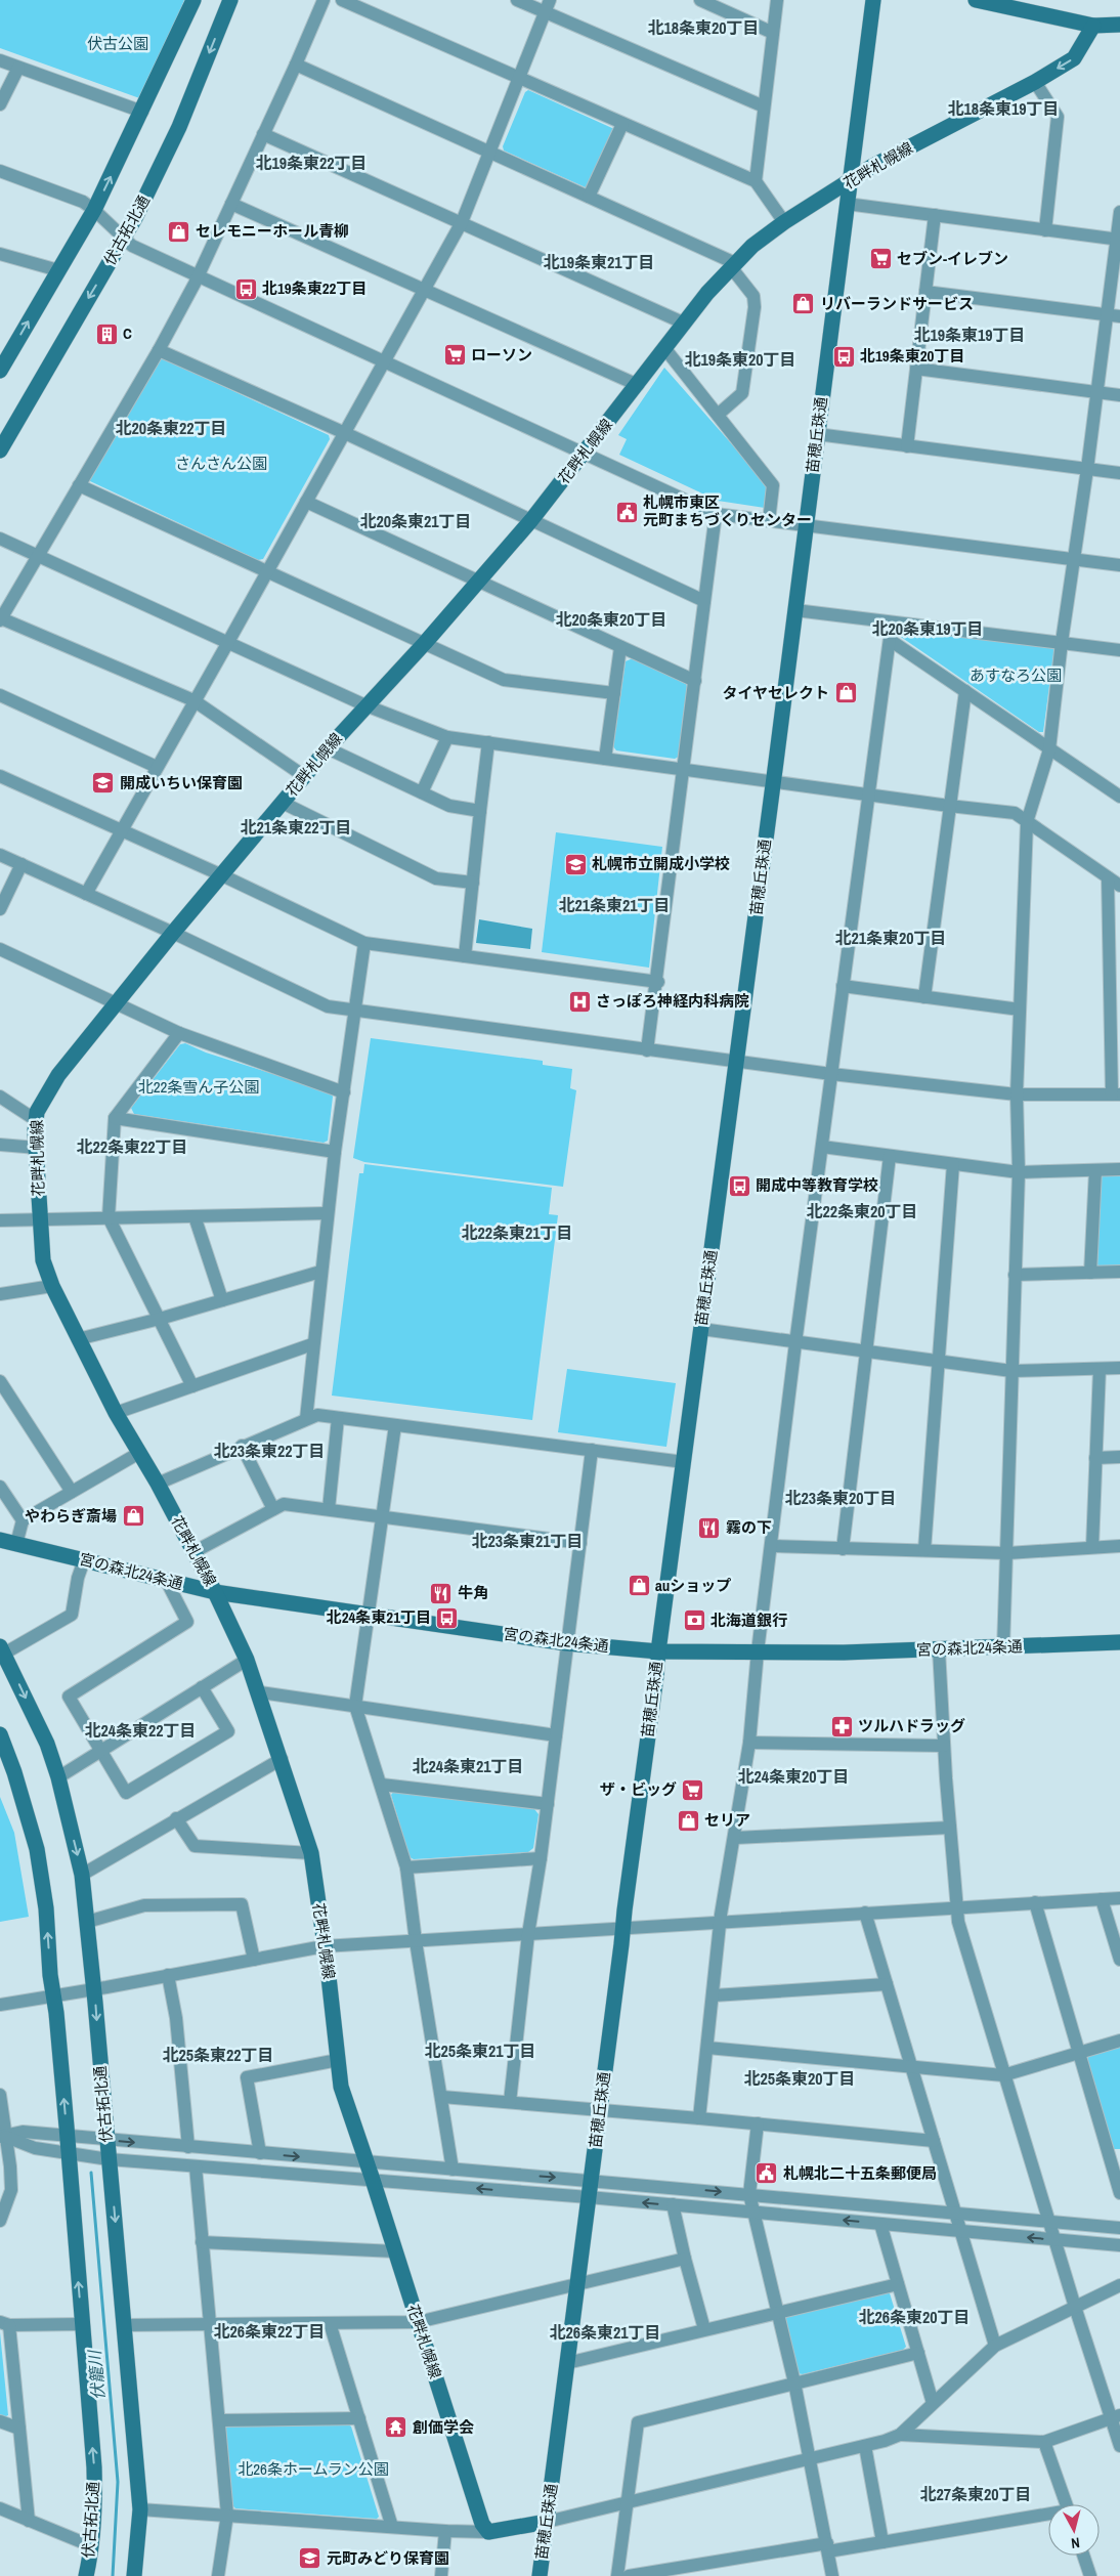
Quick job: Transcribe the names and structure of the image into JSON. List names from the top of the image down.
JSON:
{
  "streets": {
    "street": [
      "花畔札幌線",
      "伏古拓北通",
      "苗穂丘珠通",
      "宮の森北24条通"
    ]
  },
  "crossings": [
    ["花畔札幌線", "苗穂丘珠通"],
    ["花畔札幌線", "宮の森北24条通"],
    ["苗穂丘珠通", "宮の森北24条通"]
  ],
  "districts": [
    "北18条東20丁目",
    "北18条東19丁目",
    "北19条東22丁目",
    "北19条東21丁目",
    "北19条東19丁目",
    "北19条東20丁目",
    "北20条東22丁目",
    "北20条東21丁目",
    "北20条東20丁目",
    "北20条東19丁目",
    "北21条東22丁目",
    "北21条東21丁目",
    "北21条東20丁目",
    "北22条東22丁目",
    "北22条東20丁目",
    "北22条東21丁目",
    "北23条東22丁目",
    "北23条東20丁目",
    "北23条東21丁目",
    "北24条東22丁目",
    "北24条東21丁目",
    "北24条東20丁目",
    "北25条東21丁目",
    "北25条東22丁目",
    "北25条東20丁目",
    "北26条東20丁目",
    "北26条東22丁目",
    "北26条東21丁目",
    "北27条東20丁目"
  ],
  "water": ["伏籠川"],
  "parks": [
    "伏古公園",
    "さんさん公園",
    "あすなろ公園",
    "北22条雪ん子公園",
    "北26条ホームラン公園"
  ],
  "places": {
    "shop": [
      "セレモニーホール青柳",
      "リバーランドサービス",
      "タイヤセレクト",
      "やわらぎ斎場",
      "auショップ",
      "セリア"
    ],
    "supermarket": ["セブン-イレブン", "ローソン", "ザ・ビッグ"],
    "bus stop": [
      "北19条東22丁目",
      "北19条東20丁目",
      "開成中等教育学校",
      "北24条東21丁目"
    ],
    "building": ["C"],
    "public building": ["札幌市東区 元町まちづくりセンター", "札幌北二十五条郵便局"],
    "school or university": ["開成いちい保育園", "札幌市立開成小学校", "元町みどり保育園"],
    "hospital": ["さっぽろ神経内科病院"],
    "restaurant": ["霧の下", "牛角"],
    "bank": ["北海道銀行"],
    "pharmacy": ["ツルハドラッグ"],
    "temple": ["創価学会"]
  },
  "north": "bottom"
}
